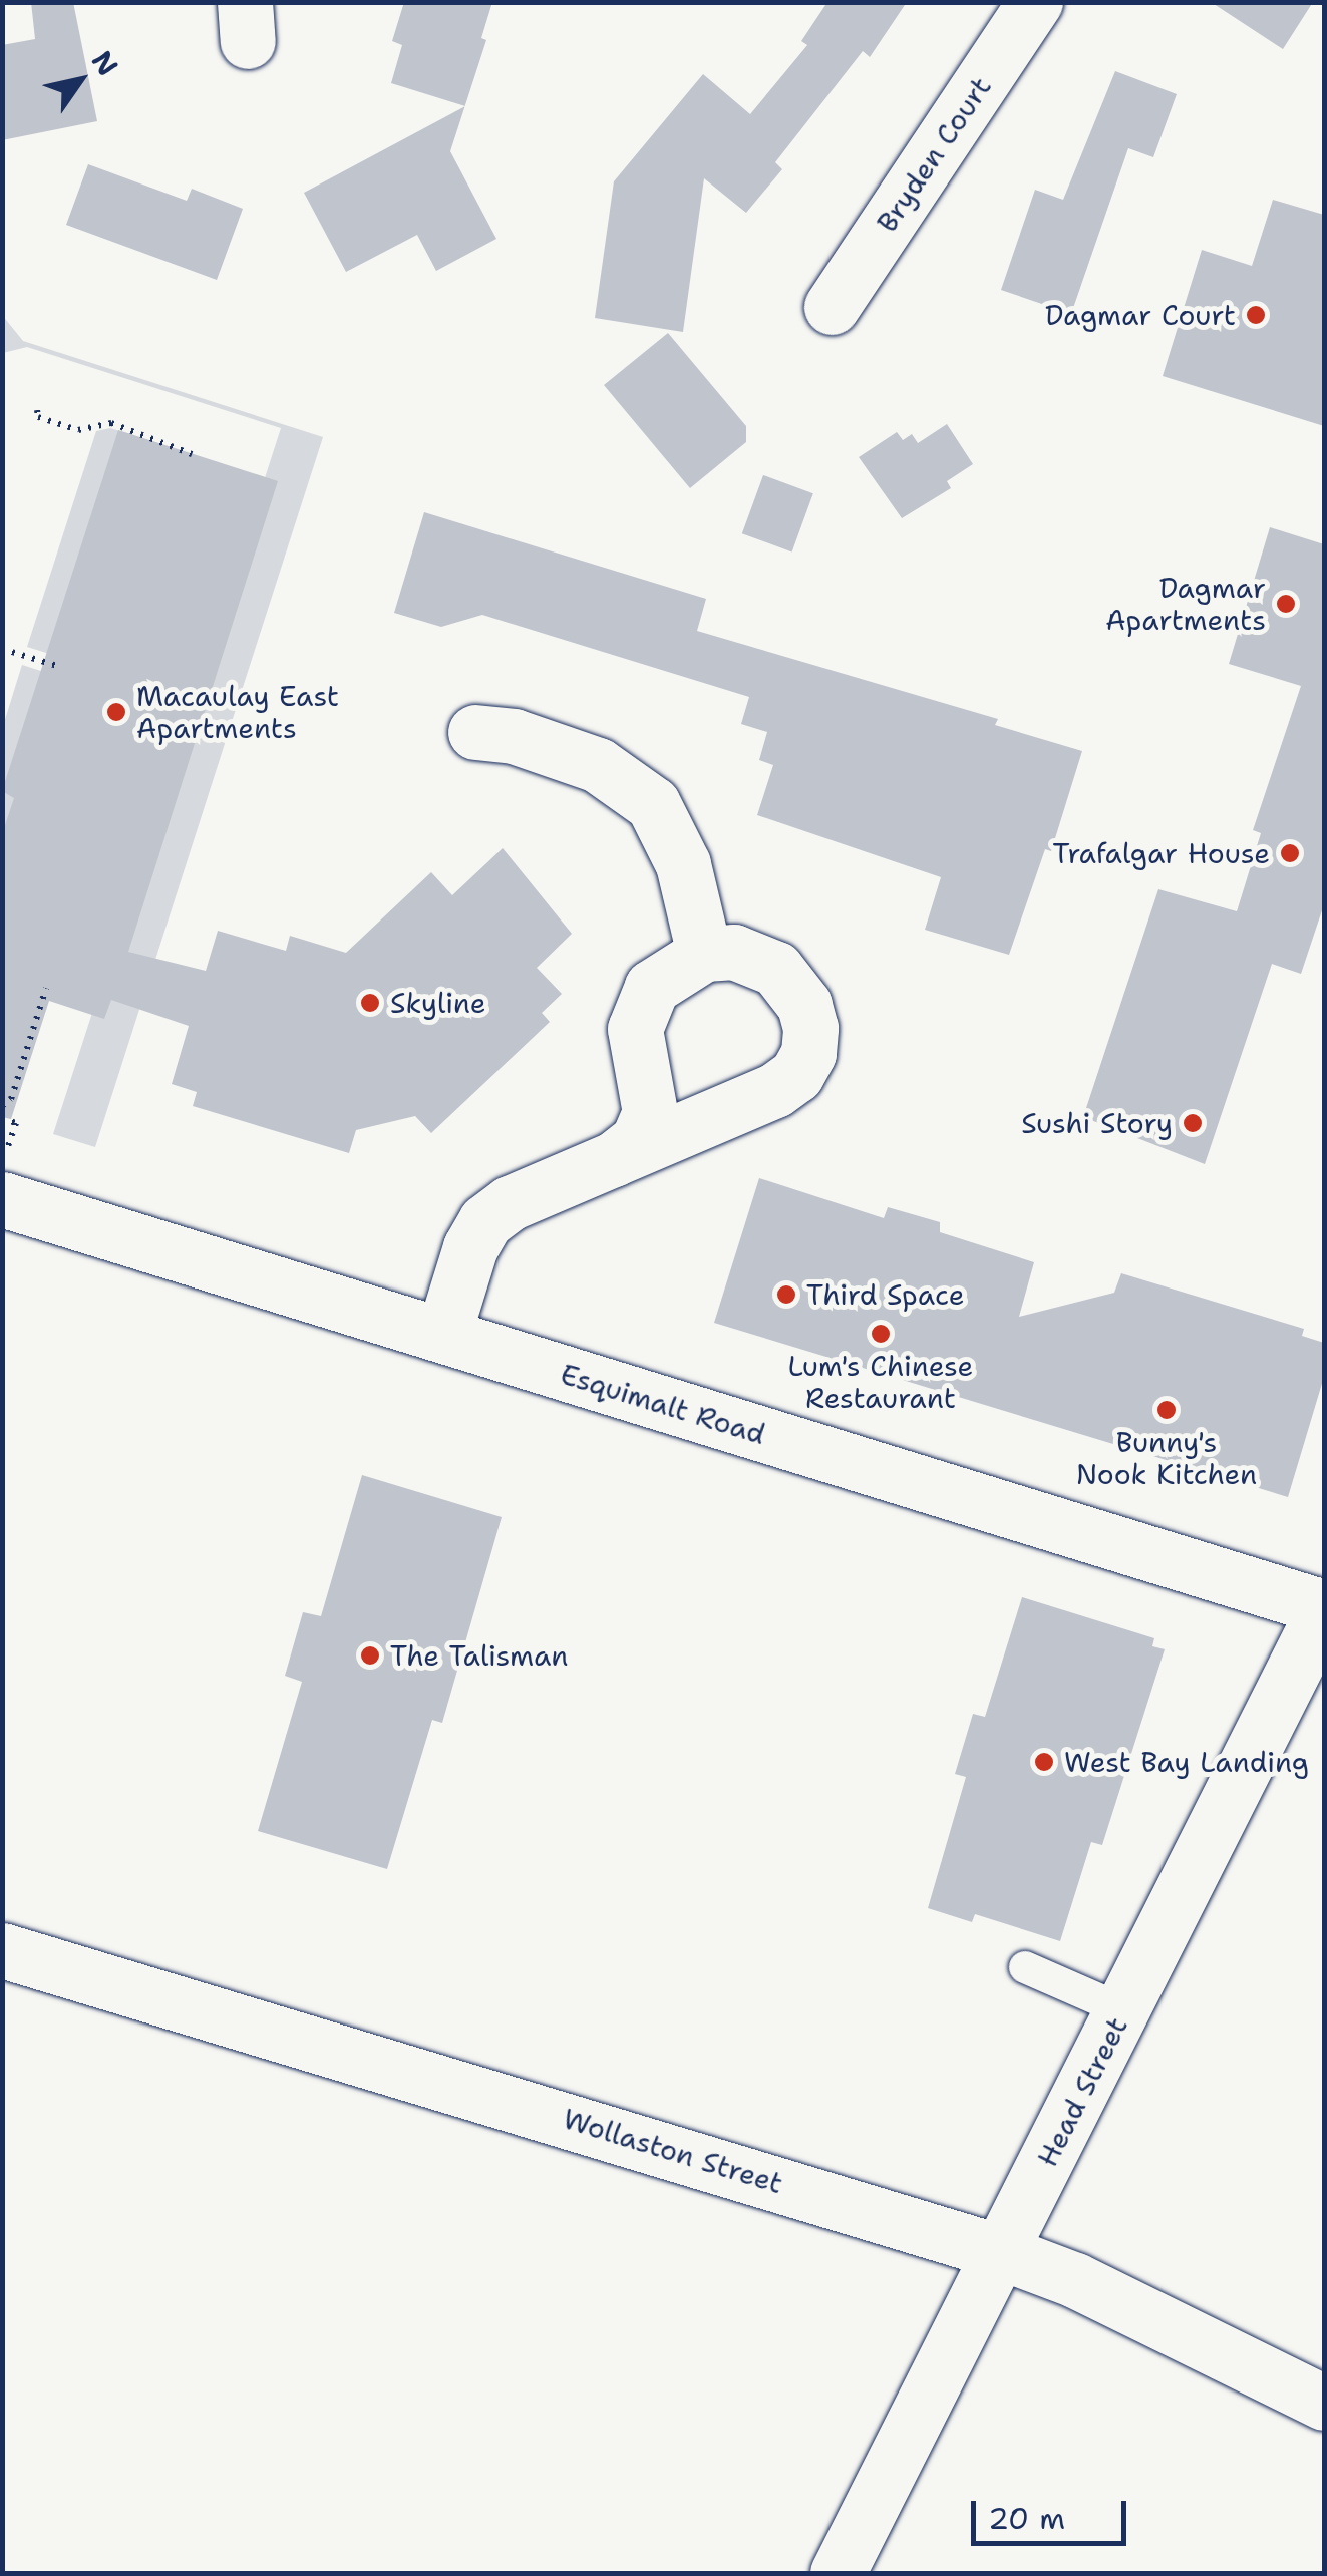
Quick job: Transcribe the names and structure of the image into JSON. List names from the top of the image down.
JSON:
{
  "streets": {
    "street": [
      "Bryden Court",
      "Esquimalt Road",
      "Head Street",
      "Wollaston Street"
    ]
  },
  "crossings": [
    ["Esquimalt Road", "Head Street"],
    ["Head Street", "Wollaston Street"]
  ],
  "places": [
    "Dagmar Court",
    "Dagmar Apartments",
    "Macaulay East Apartments",
    "Trafalgar House",
    "Skyline",
    "Sushi Story",
    "Third Space",
    "Lum's Chinese Restaurant",
    "Bunny's Nook Kitchen",
    "The Talisman",
    "West Bay Landing"
  ],
  "scale_bar": "20 m",
  "north": "top right"
}
